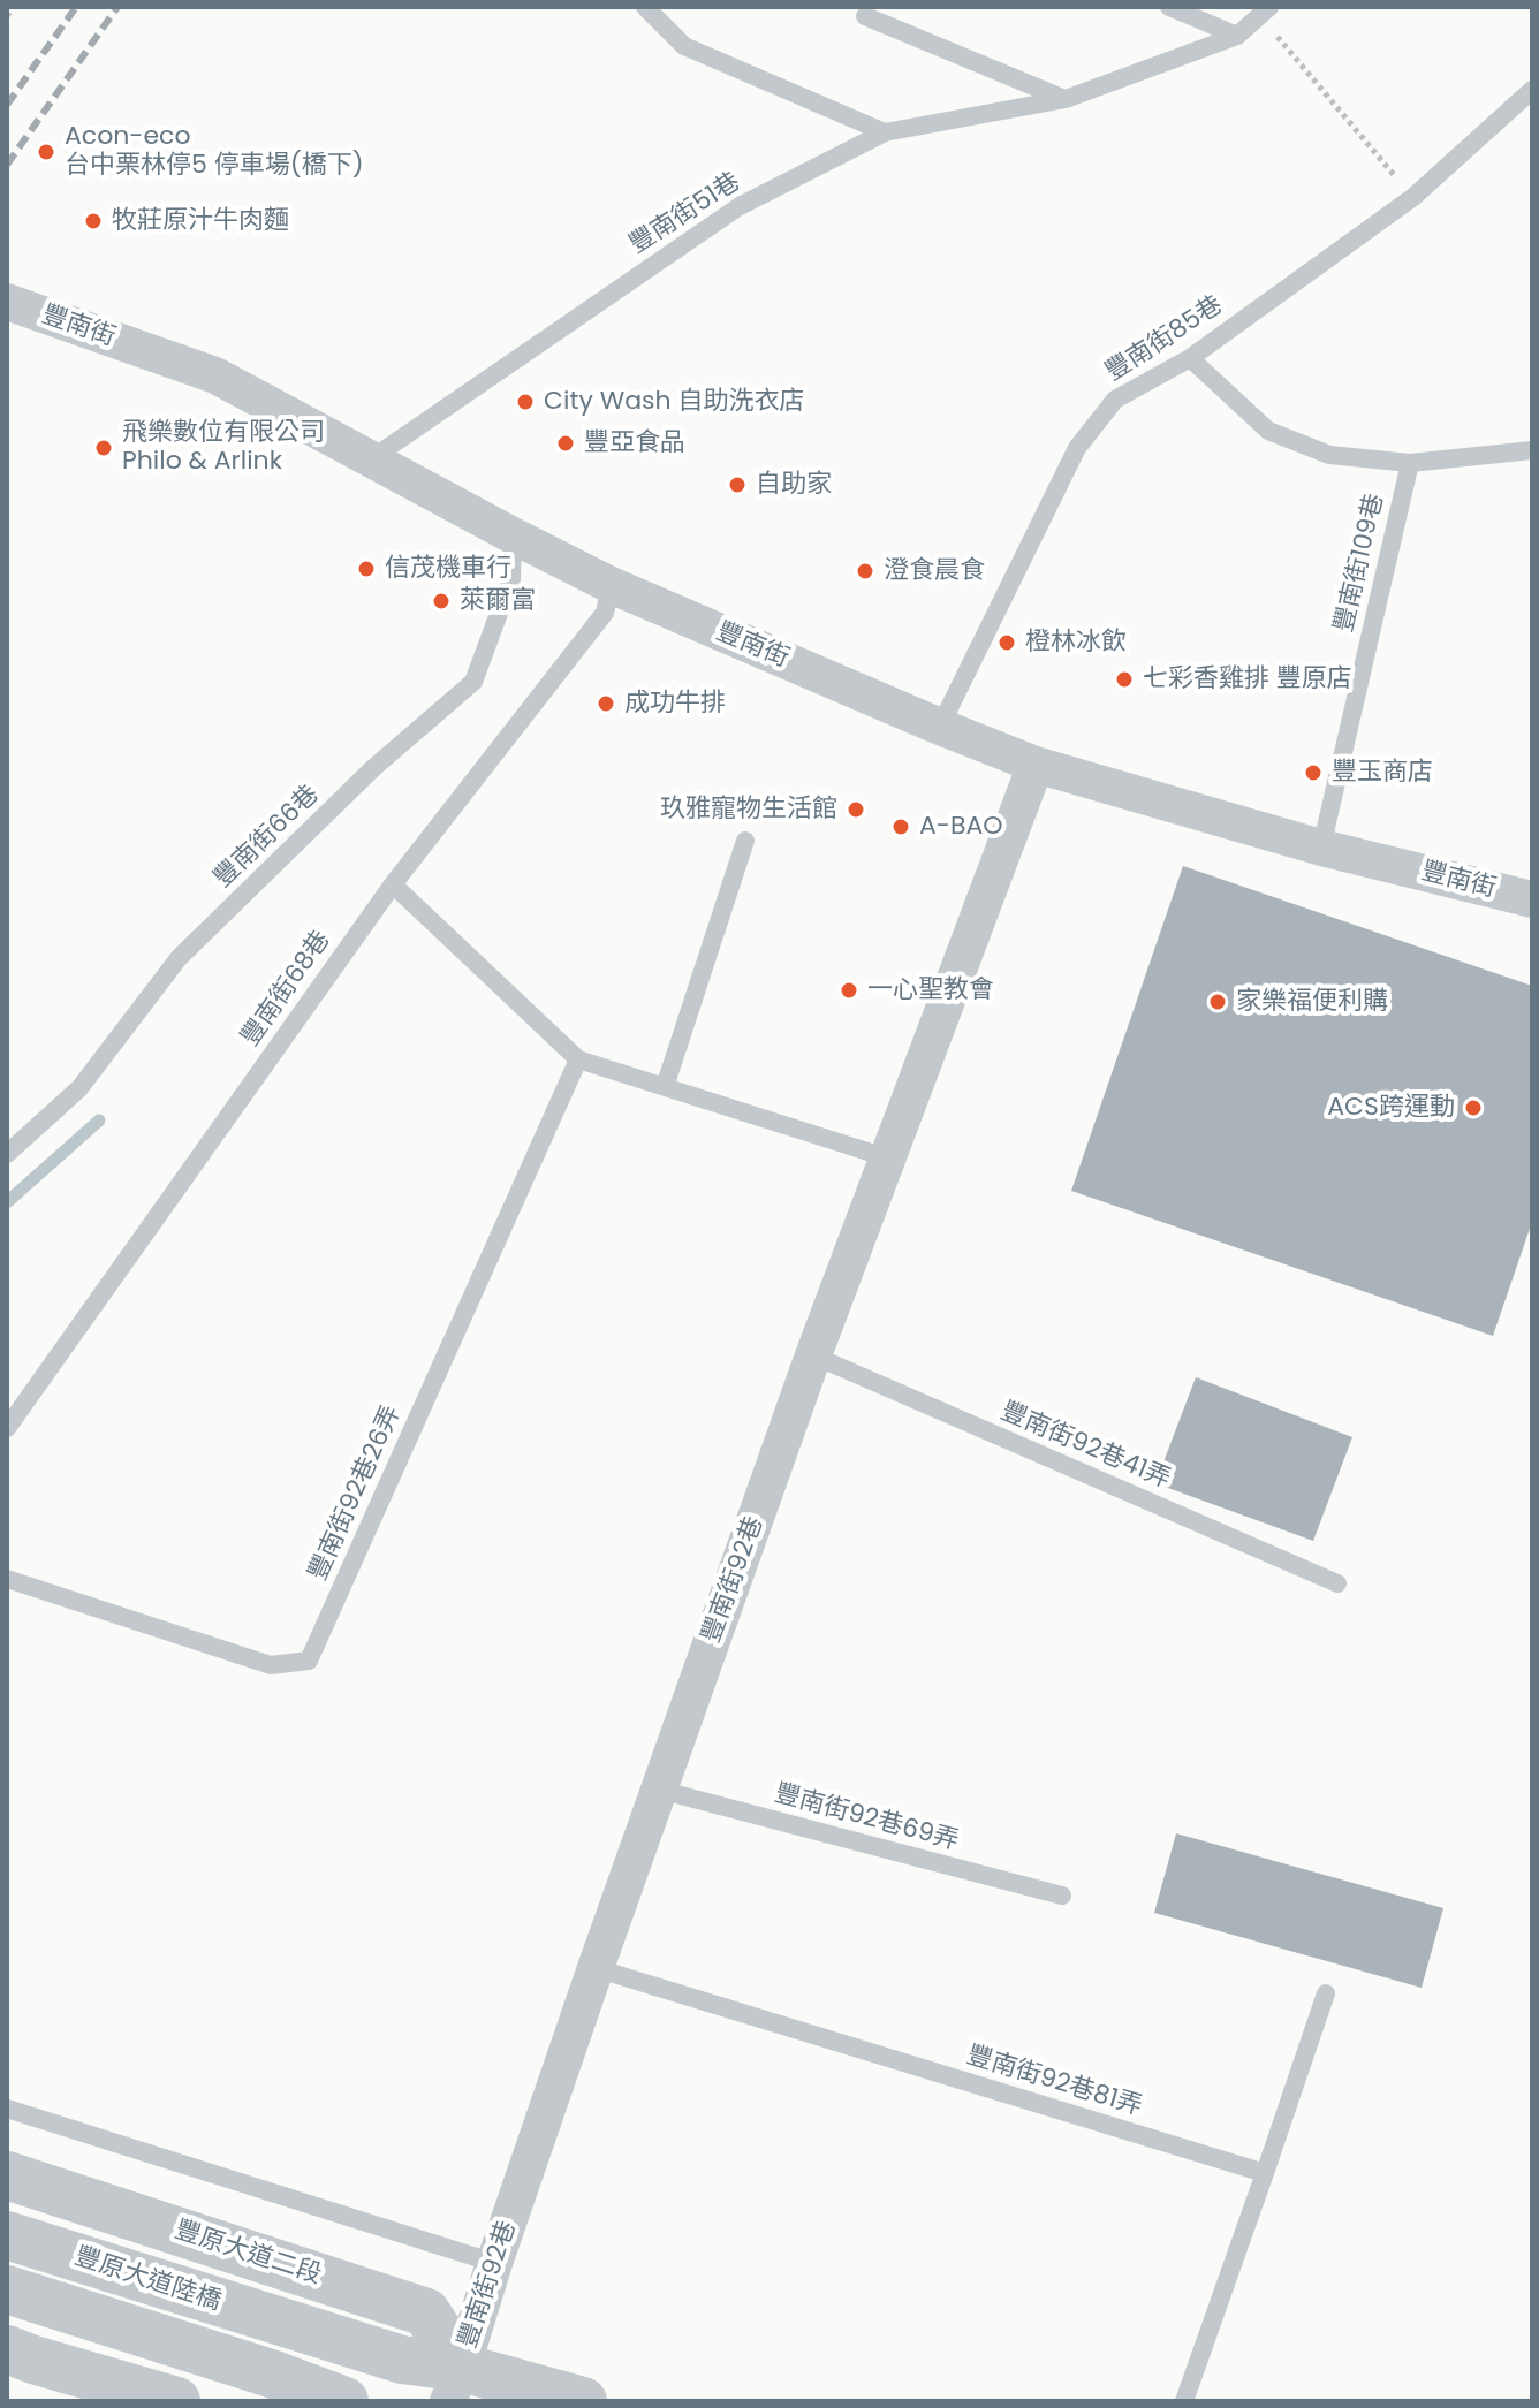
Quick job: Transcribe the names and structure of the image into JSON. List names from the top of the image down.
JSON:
{
  "streets": {
    "street": [
      "豐南街",
      "豐南街92巷",
      "豐原大道二段",
      "豐原大道陸橋"
    ],
    "lane": [
      "豐南街51巷",
      "豐南街85巷",
      "豐南街109巷",
      "豐南街66巷",
      "豐南街68巷",
      "豐南街92巷41弄",
      "豐南街92巷26弄",
      "豐南街92巷69弄",
      "豐南街92巷81弄"
    ]
  },
  "crossings": [
    ["豐南街51巷", "豐南街"],
    ["豐南街", "豐南街85巷"],
    ["豐南街", "豐南街109巷"],
    ["豐南街", "豐南街66巷"],
    ["豐南街", "豐南街68巷"],
    ["豐南街", "豐南街92巷"],
    ["豐南街92巷41弄", "豐南街92巷"],
    ["豐南街92巷", "豐南街92巷69弄"],
    ["豐南街92巷", "豐南街92巷81弄"],
    ["豐南街92巷", "豐原大道二段"],
    ["豐南街92巷", "豐原大道陸橋"],
    ["豐原大道二段", "豐原大道陸橋"]
  ],
  "places": [
    "Acon-eco 台中栗林停5 停車場(橋下)",
    "牧莊原汁牛肉麵",
    "City Wash 自助洗衣店",
    "豐亞食品",
    "飛樂數位有限公司 Philo & Arlink",
    "自助家",
    "信茂機車行",
    "澄食晨食",
    "萊爾富",
    "橙林冰飲",
    "七彩香雞排 豐原店",
    "成功牛排",
    "豐玉商店",
    "玖雅寵物生活館",
    "A-BAO",
    "一心聖教會",
    "家樂福便利購",
    "ACS跨運動"
  ]
}
